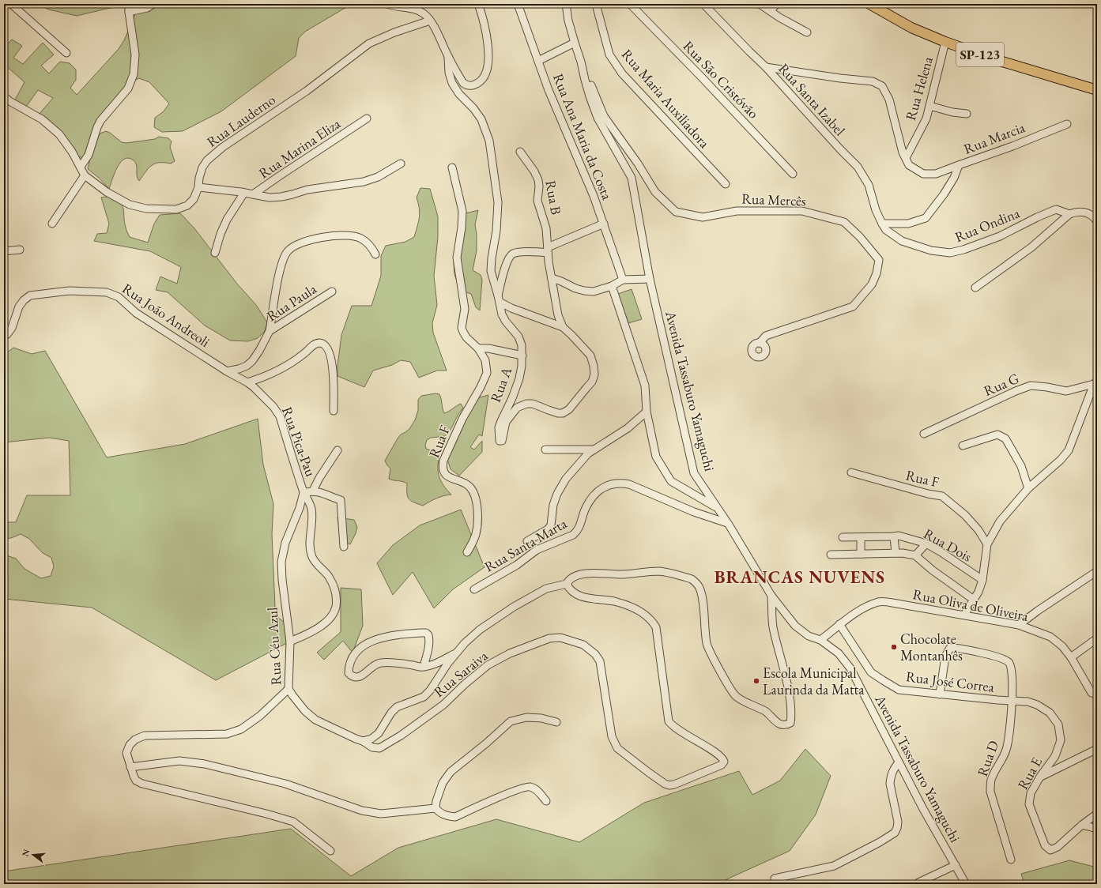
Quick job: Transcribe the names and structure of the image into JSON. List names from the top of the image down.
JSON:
{
  "streets": {
    "main road": ["SP-123"],
    "street": [
      "Rua São Cristóvão",
      "Rua Helena",
      "Rua Maria Auxiliadora",
      "Rua Santa Izabel",
      "Rua Lauderno",
      "Rua Ana Maria da Costa",
      "Rua Marcia",
      "Rua Marina Eliza",
      "Rua B",
      "Rua Mercês",
      "Rua Ondina",
      "Rua Paula",
      "Rua João Andreoli",
      "Rua A",
      "Rua G",
      "Avenida Tassaburo Yamaguchi",
      "Rua Pica-Pau",
      "Rua F",
      "Rua Santa Marta",
      "Rua Dois",
      "Rua Oliva de Oliveira",
      "Rua Céu Azul",
      "Rua Saraiva",
      "Rua José Correa",
      "Rua D",
      "Rua E"
    ]
  },
  "crossings": [
    ["SP-123", "Rua Helena"],
    ["Rua Santa Izabel", "Rua Marcia"],
    ["Rua Santa Izabel", "Rua Ondina"],
    ["Rua Lauderno", "Rua Marina Eliza"],
    ["Rua Marcia", "Rua Ondina"],
    ["Rua B", "Rua A"],
    ["Rua Mercês", "Avenida Tassaburo Yamaguchi"],
    ["Rua Paula", "Rua João Andreoli"],
    ["Rua João Andreoli", "Rua Pica-Pau"],
    ["Avenida Tassaburo Yamaguchi", "Rua Santa Marta"],
    ["Avenida Tassaburo Yamaguchi", "Rua Oliva de Oliveira"],
    ["Rua Pica-Pau", "Rua Céu Azul"],
    ["Rua Oliva de Oliveira", "Rua José Correa"],
    ["Rua Céu Azul", "Rua Saraiva"],
    ["Rua José Correa", "Rua D"],
    ["Rua José Correa", "Rua E"],
    ["Rua D", "Rua E"]
  ],
  "districts": ["BRANCAS NUVENS"],
  "places": ["Chocolate Montanhês", "Escola Municipal Laurinda da Matta"],
  "north": "left"
}
